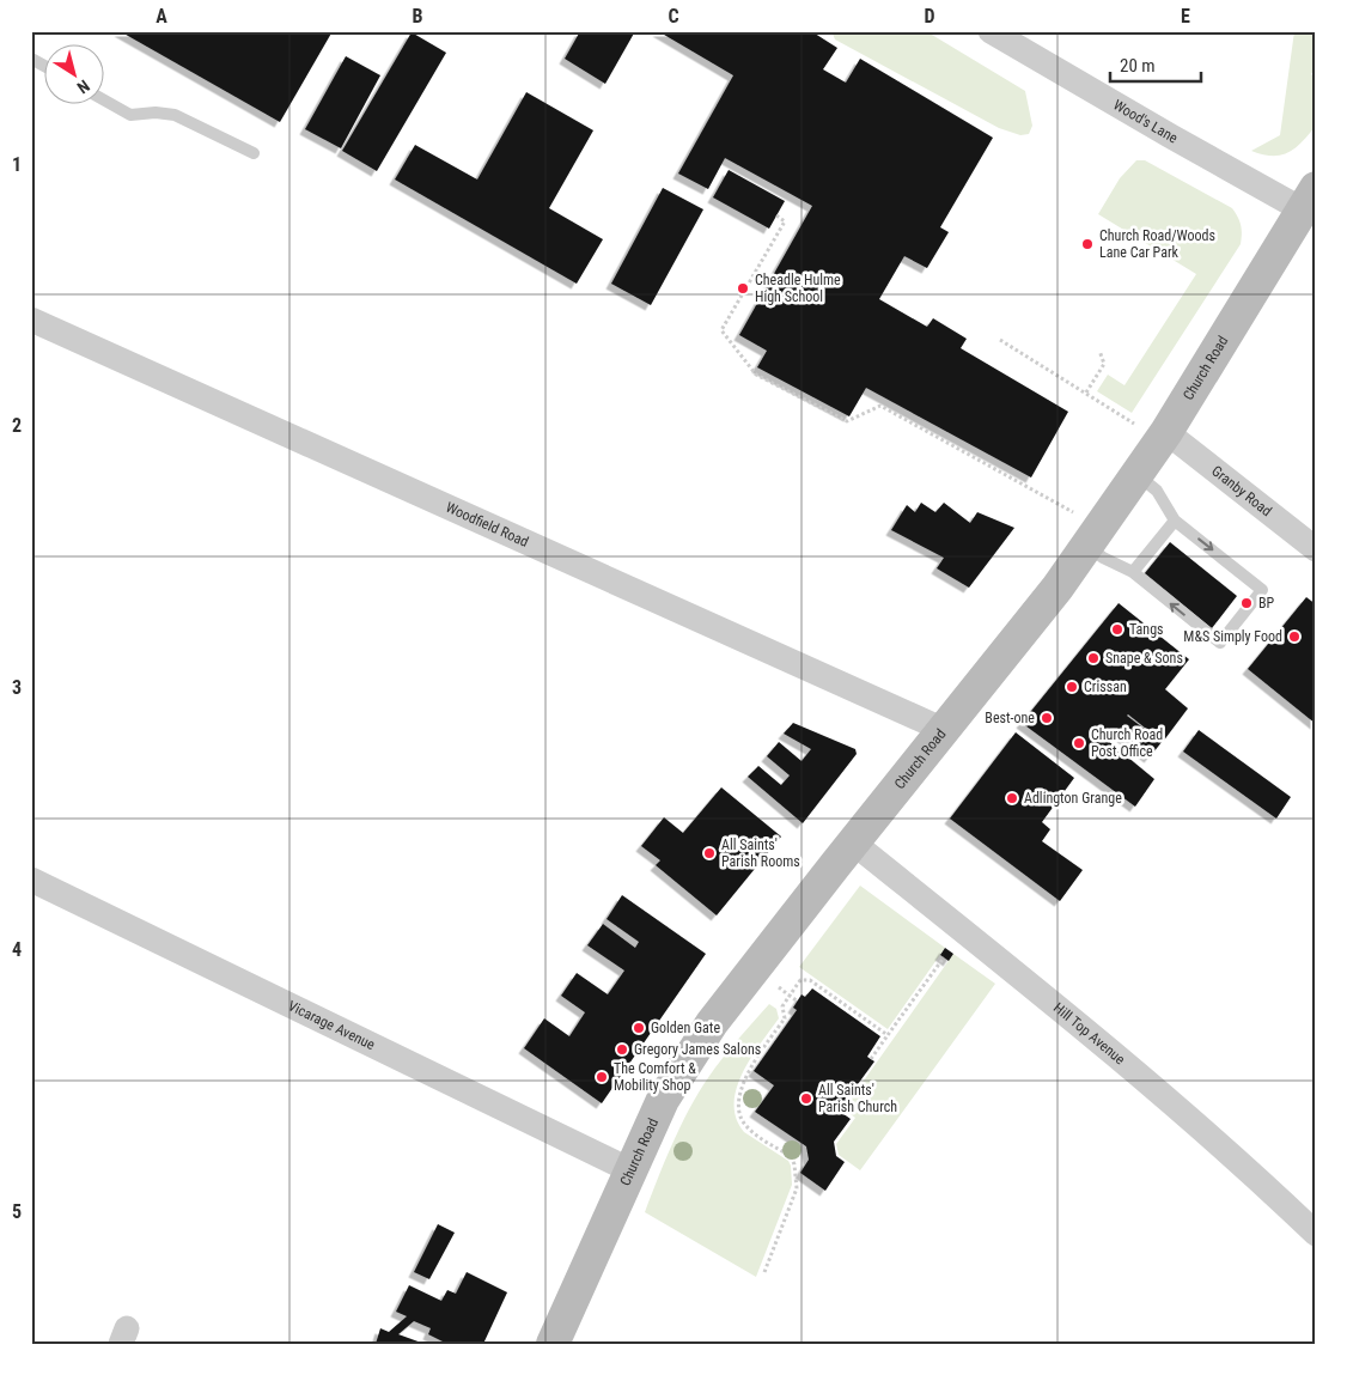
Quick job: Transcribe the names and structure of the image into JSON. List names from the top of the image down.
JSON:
{
  "streets": {
    "main road": ["Church Road"],
    "street": [
      "Wood's Lane",
      "Granby Road",
      "Woodfield Road",
      "Vicarage Avenue",
      "Hill Top Avenue"
    ]
  },
  "crossings": [
    ["Wood's Lane", "Church Road"],
    ["Church Road", "Granby Road"],
    ["Church Road", "Woodfield Road"],
    ["Church Road", "Vicarage Avenue"],
    ["Church Road", "Hill Top Avenue"]
  ],
  "places": [
    "Church Road/Woods Lane Car Park",
    "Cheadle Hulme High School",
    "BP",
    "Tangs",
    "M&S Simply Food",
    "Snape & Sons",
    "Crissan",
    "Best-one",
    "Church Road Post Office",
    "Adlington Grange",
    "All Saints' Parish Rooms",
    "Golden Gate",
    "Gregory James Salons",
    "The Comfort & Mobility Shop",
    "All Saints' Parish Church"
  ],
  "scale_bar": "20 m",
  "north": "bottom right",
  "grid": {
    "columns": [
      "A",
      "B",
      "C",
      "D",
      "E"
    ],
    "rows": [
      "1",
      "2",
      "3",
      "4",
      "5"
    ]
  }
}
